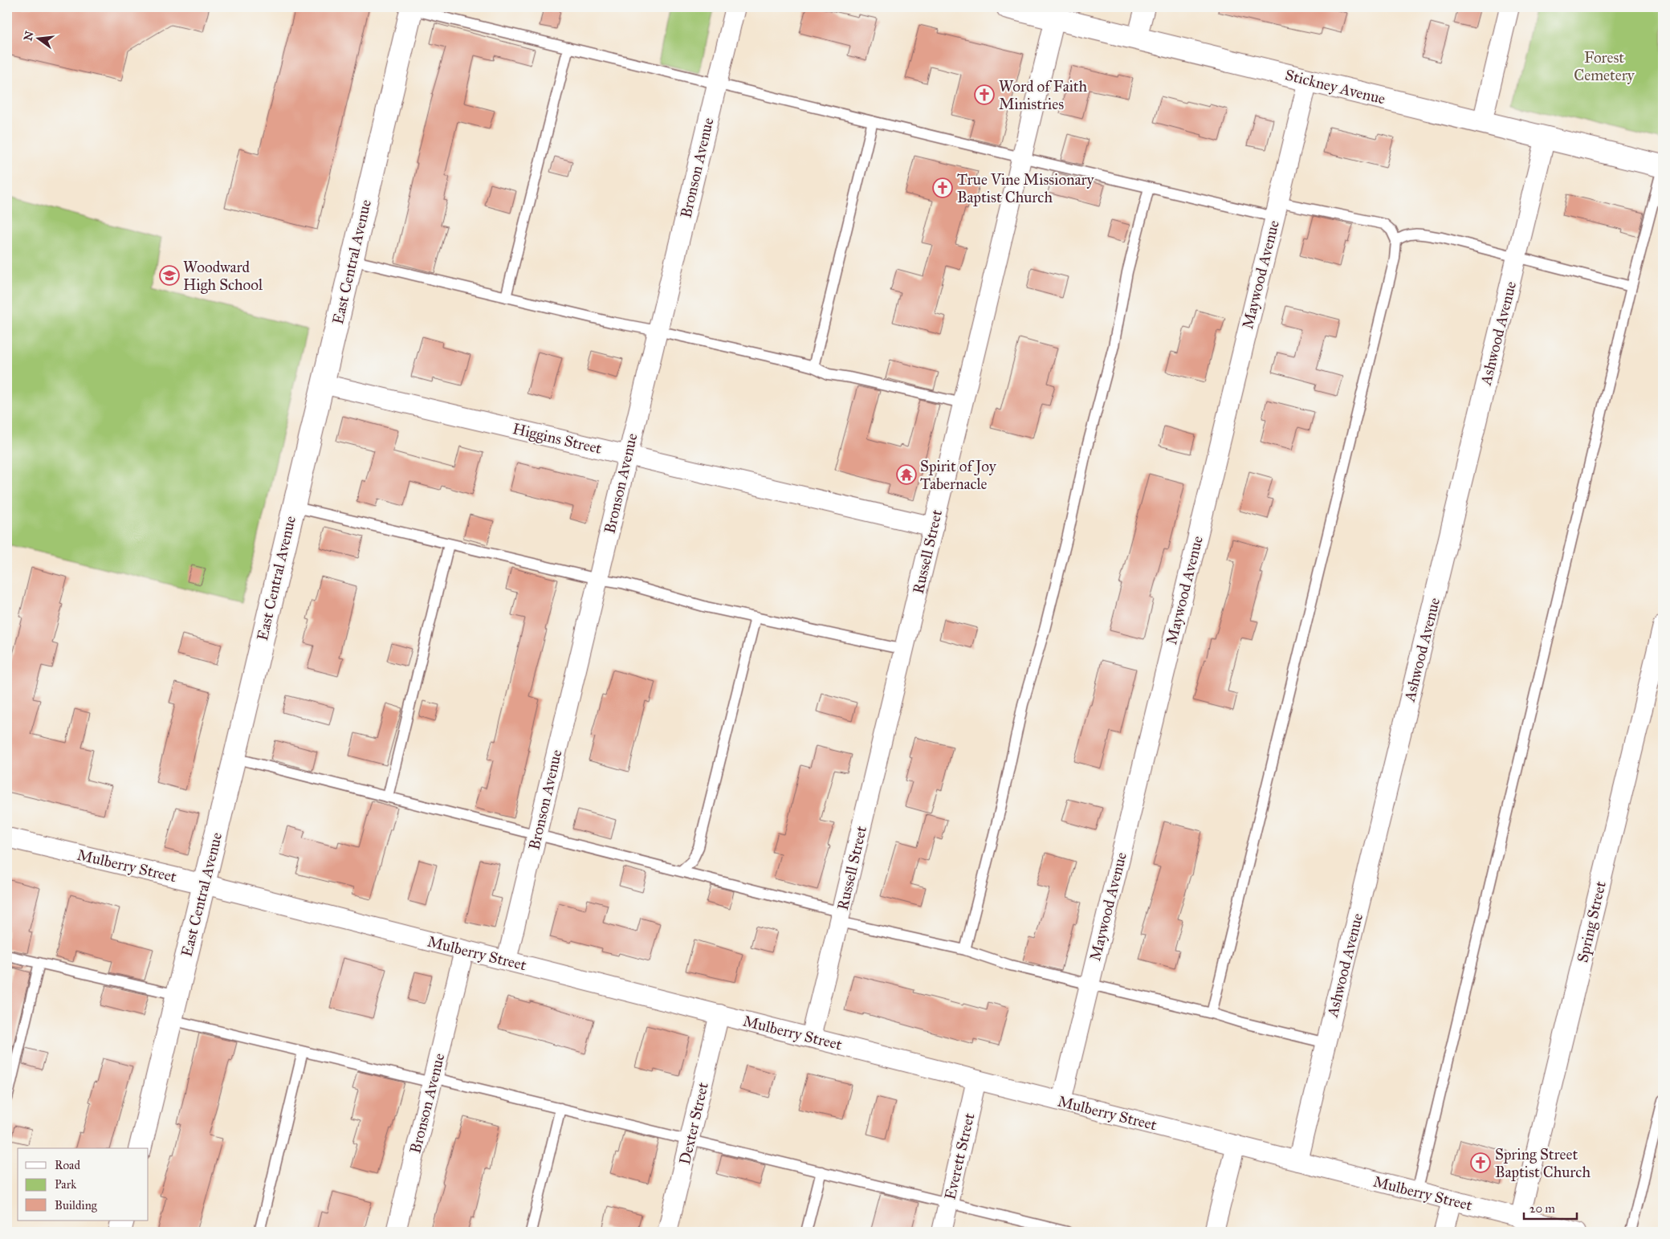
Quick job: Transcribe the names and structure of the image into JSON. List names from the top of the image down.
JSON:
{
  "streets": {
    "street": [
      "Stickney Avenue",
      "Bronson Avenue",
      "East Central Avenue",
      "Maywood Avenue",
      "Ashwood Avenue",
      "Higgins Street",
      "Russell Street",
      "Mulberry Street",
      "Spring Street",
      "Dexter Street",
      "Everett Street"
    ]
  },
  "crossings": [
    ["Stickney Avenue", "Maywood Avenue"],
    ["Stickney Avenue", "Ashwood Avenue"],
    ["Stickney Avenue", "Russell Street"],
    ["Bronson Avenue", "Higgins Street"],
    ["Bronson Avenue", "Mulberry Street"],
    ["East Central Avenue", "Higgins Street"],
    ["East Central Avenue", "Mulberry Street"],
    ["Maywood Avenue", "Mulberry Street"],
    ["Ashwood Avenue", "Mulberry Street"],
    ["Higgins Street", "Russell Street"],
    ["Russell Street", "Mulberry Street"],
    ["Mulberry Street", "Spring Street"],
    ["Mulberry Street", "Dexter Street"],
    ["Mulberry Street", "Everett Street"]
  ],
  "parks": ["Forest Cemetery"],
  "places": {
    "church": ["Word of Faith Ministries", "True Vine Missionary Baptist Church", "Spring Street Baptist Church"],
    "school or university": ["Woodward High School"],
    "temple": ["Spirit of Joy Tabernacle"]
  },
  "legend": ["Road", "Park", "Building"],
  "scale_bar": "20 m",
  "north": "left"
}
